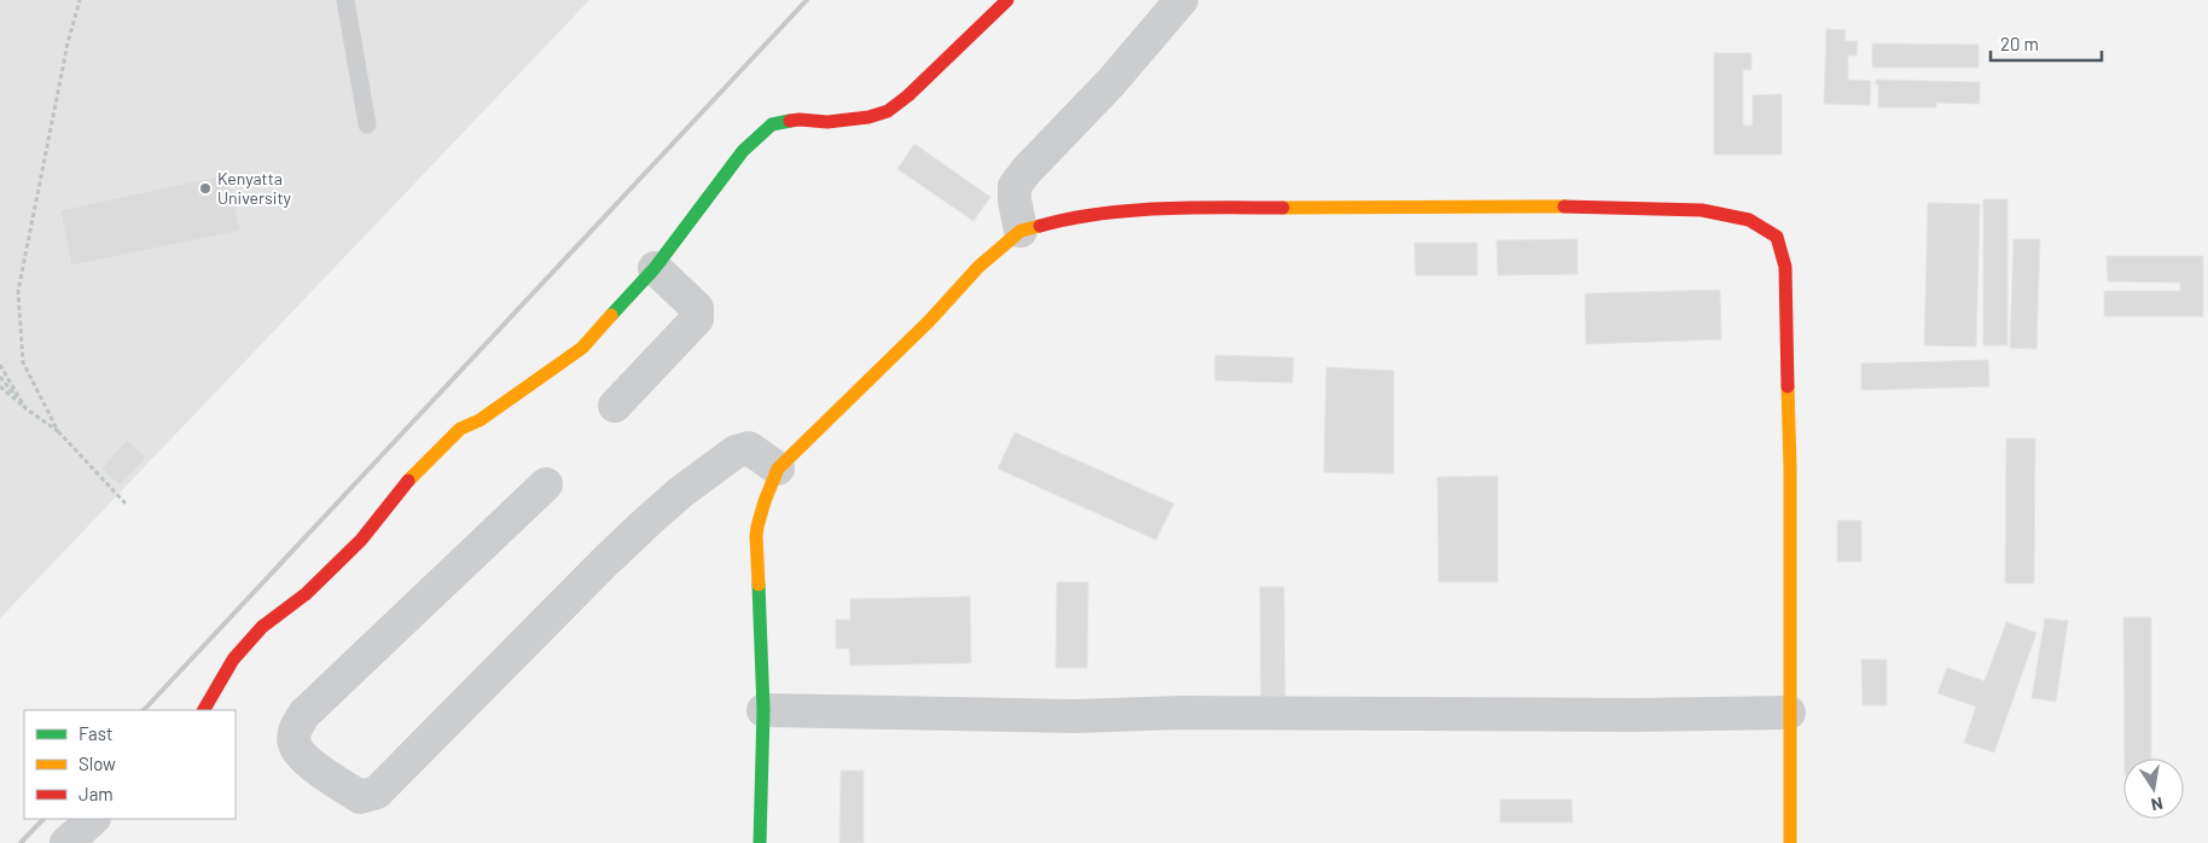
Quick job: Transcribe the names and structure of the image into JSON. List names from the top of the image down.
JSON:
{
  "places": ["Kenyatta University"],
  "legend": ["Fast", "Slow", "Jam"],
  "scale_bar": "20 m",
  "north": "bottom"
}
